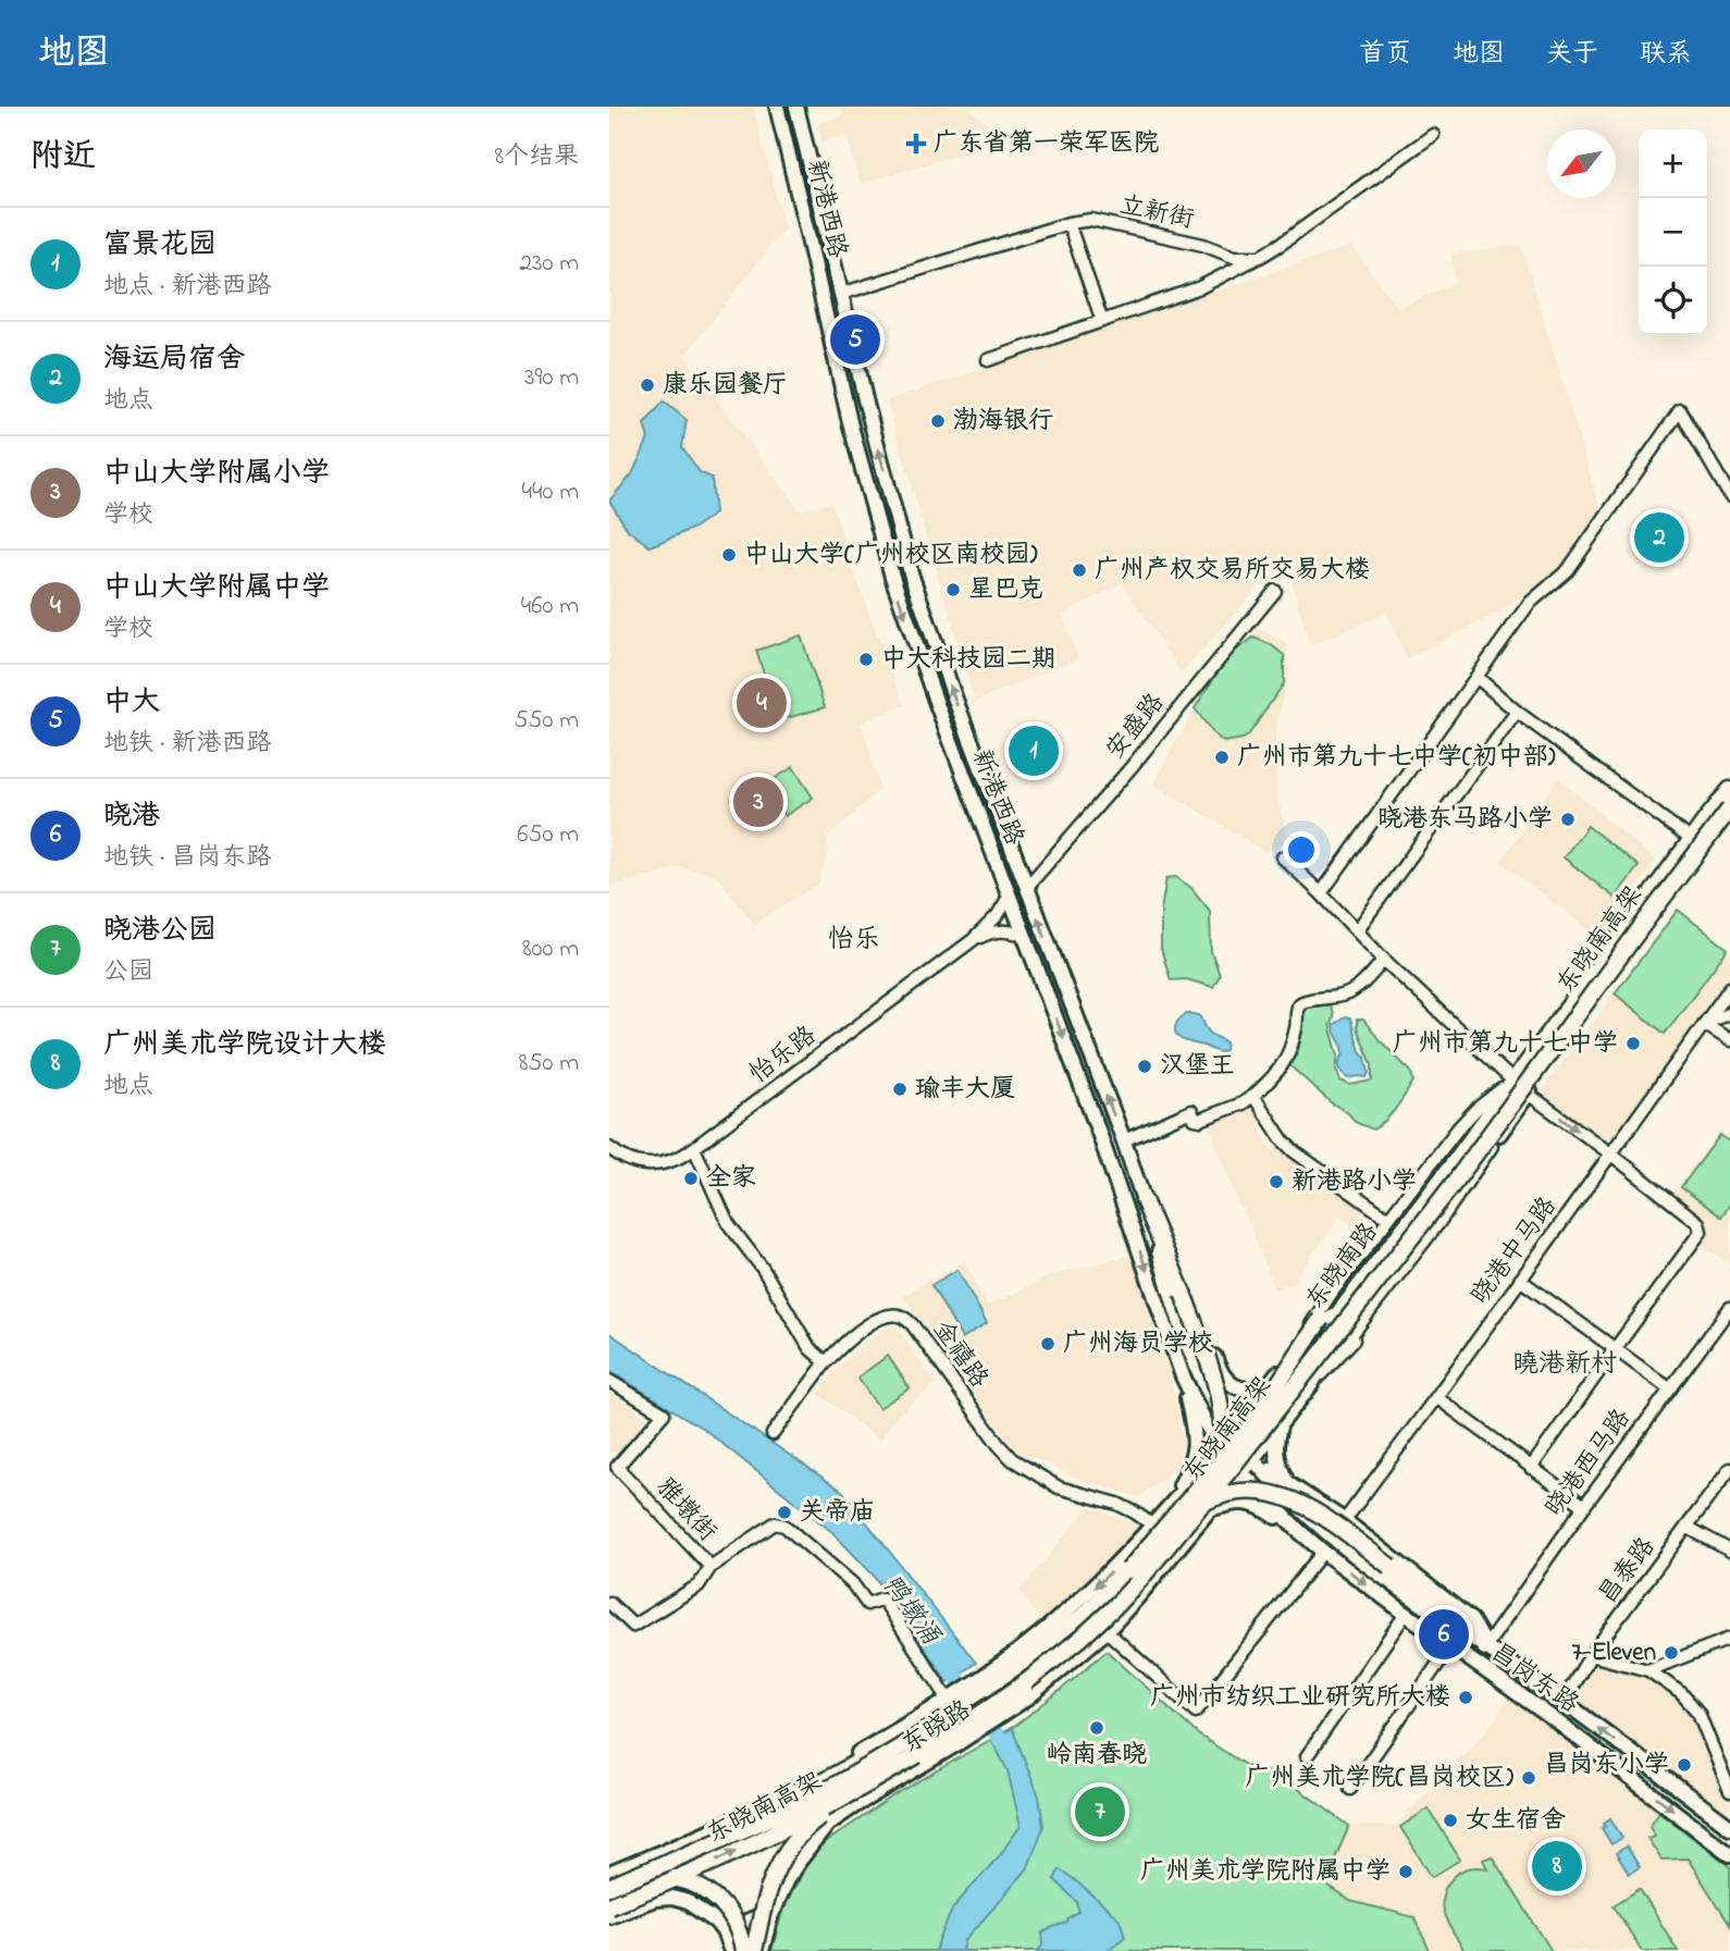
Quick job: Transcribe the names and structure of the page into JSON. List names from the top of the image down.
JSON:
{
  "streets": {
    "highway": ["东晓南高架"],
    "main road": [
      "新港西路",
      "东晓南路",
      "昌岗东路",
      "东晓路"
    ],
    "street": [
      "立新街",
      "安盛路",
      "怡乐路",
      "晓港中马路",
      "金禧路",
      "晓港西马路",
      "雅墩街",
      "昌泰路"
    ]
  },
  "crossings": [
    ["新港西路", "立新街"],
    ["新港西路", "安盛路"],
    ["新港西路", "东晓南高架"],
    ["新港西路", "东晓南路"],
    ["新港西路", "昌岗东路"],
    ["新港西路", "东晓路"],
    ["东晓南高架", "东晓南路"],
    ["东晓南高架", "昌岗东路"],
    ["东晓南高架", "东晓路"],
    ["晓港中马路", "昌岗东路"],
    ["东晓南路", "昌岗东路"],
    ["东晓南路", "东晓路"],
    ["金禧路", "东晓路"],
    ["晓港西马路", "昌岗东路"],
    ["雅墩街", "东晓路"],
    ["昌泰路", "昌岗东路"],
    ["昌岗东路", "东晓路"]
  ],
  "districts": ["怡乐", "曉港新村"],
  "water": ["鸭墩涌"],
  "places": {
    "health": ["广东省第一荣军医院"],
    "other": [
      "康乐园餐厅",
      "渤海银行",
      "中山大学(广州校区南校园)",
      "广州产权交易所交易大楼",
      "星巴克",
      "中大科技园二期",
      "广州市第九十七中学(初中部)",
      "晓港东马路小学",
      "广州市第九十七中学",
      "汉堡王",
      "瑜丰大厦",
      "全家",
      "新港路小学",
      "广州海员学校",
      "关帝庙",
      "7-Eleven",
      "广州市纺织工业研究所大楼",
      "岭南春晓",
      "昌岗东小学",
      "广州美术学院(昌岗校区)",
      "女生宿舍",
      "广州美术学院附属中学"
    ]
  },
  "north": "bottom left",
  "page": {
    "header": "地图",
    "nav": [
      "首页",
      "地图",
      "关于",
      "联系"
    ],
    "heading": ["附近", "8个结果"],
    "map_buttons": ["+", "−"],
    "list": [
      {
        "mark": "1",
        "name": "富景花园",
        "note": "地点 · 新港西路",
        "value": "230 m"
      },
      {
        "mark": "2",
        "name": "海运局宿舍",
        "note": "地点",
        "value": "390 m"
      },
      {
        "mark": "3",
        "name": "中山大学附属小学",
        "note": "学校",
        "value": "440 m"
      },
      {
        "mark": "4",
        "name": "中山大学附属中学",
        "note": "学校",
        "value": "460 m"
      },
      {
        "mark": "5",
        "name": "中大",
        "note": "地铁 · 新港西路",
        "value": "550 m"
      },
      {
        "mark": "6",
        "name": "晓港",
        "note": "地铁 · 昌岗东路",
        "value": "650 m"
      },
      {
        "mark": "7",
        "name": "晓港公园",
        "note": "公园",
        "value": "800 m"
      },
      {
        "mark": "8",
        "name": "广州美术学院设计大楼",
        "note": "地点",
        "value": "850 m"
      }
    ],
    "pins": [
      "5",
      "2",
      "4",
      "1",
      "3",
      "6",
      "7",
      "8"
    ]
  }
}
